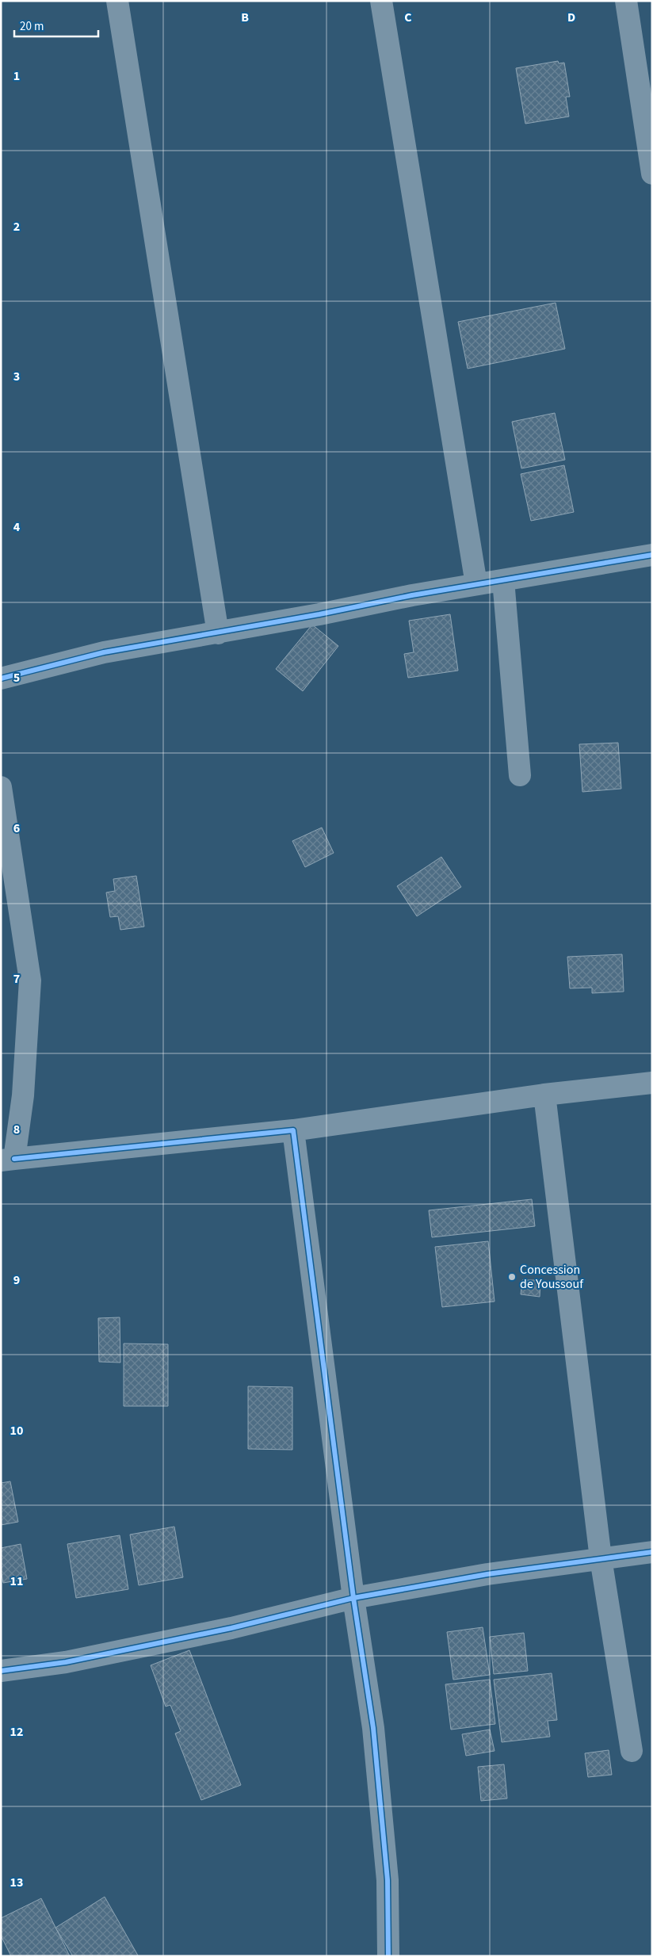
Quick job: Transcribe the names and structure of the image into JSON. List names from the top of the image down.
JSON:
{
  "places": ["Concession de Youssouf"],
  "scale_bar": "20 m",
  "grid": {
    "columns": ["B", "C", "D"],
    "rows": [
      "1",
      "2",
      "3",
      "4",
      "5",
      "6",
      "7",
      "8",
      "9",
      "10",
      "11",
      "12",
      "13"
    ]
  }
}
